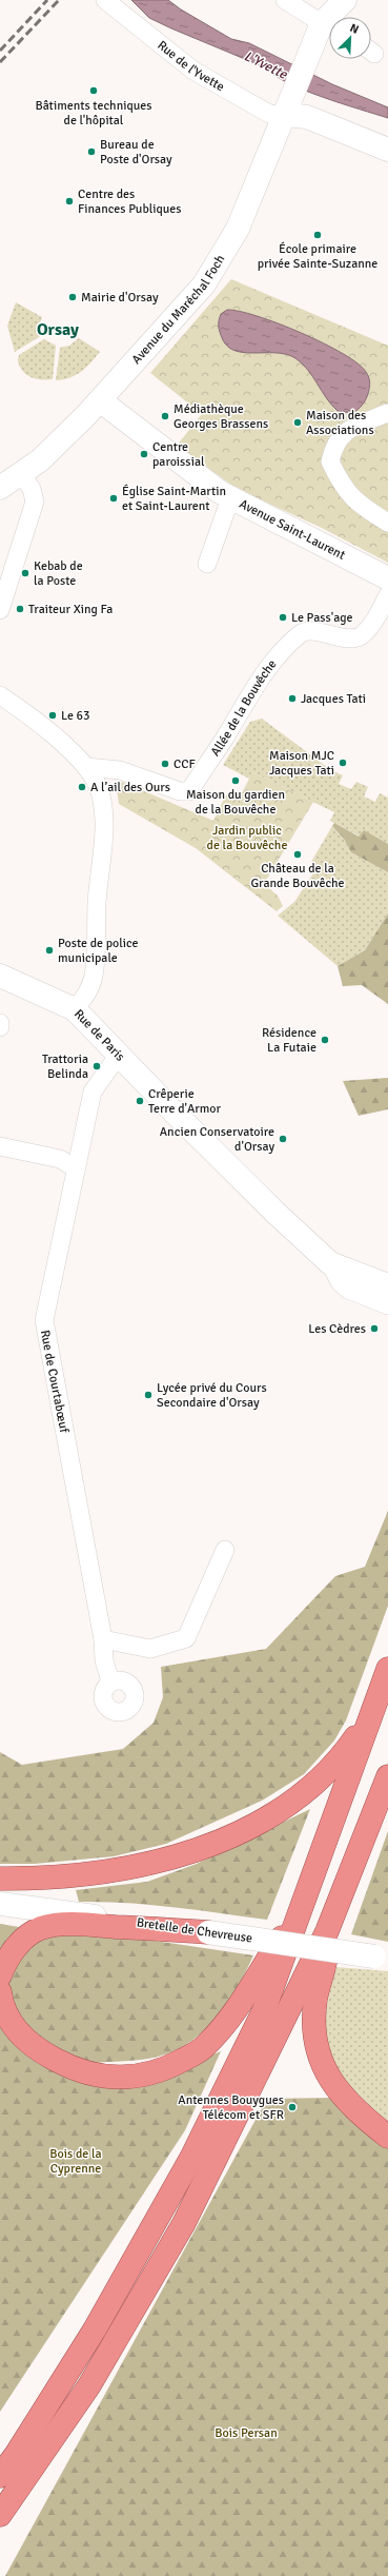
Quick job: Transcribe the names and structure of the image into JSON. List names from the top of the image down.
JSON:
{
  "streets": {
    "main road": [
      "Avenue du Maréchal Foch",
      "Avenue Saint-Laurent",
      "Rue de Paris",
      "Bretelle de Chevreuse"
    ],
    "street": ["Rue de l'Yvette", "Allée de la Bouvêche", "Rue de Courtabœuf"]
  },
  "crossings": [
    ["Rue de l'Yvette", "Avenue du Maréchal Foch"],
    ["Avenue du Maréchal Foch", "Avenue Saint-Laurent"],
    ["Allée de la Bouvêche", "Rue de Paris"]
  ],
  "districts": ["Orsay"],
  "water": ["L'Yvette"],
  "parks": ["Jardin public de la Bouvêche", "Bois de la Cyprenne", "Bois Persan"],
  "places": [
    "Bâtiments techniques de l'hôpital",
    "Bureau de Poste d'Orsay",
    "Centre des Finances Publiques",
    "École primaire privée Sainte-Suzanne",
    "Mairie d'Orsay",
    "Médiathèque Georges Brassens",
    "Maison des Associations",
    "Centre paroissial",
    "Église Saint-Martin et Saint-Laurent",
    "Kebab de la Poste",
    "Traiteur Xing Fa",
    "Le Pass'age",
    "Jacques Tati",
    "Le 63",
    "Maison MJC Jacques Tati",
    "CCF",
    "Maison du gardien de la Bouvêche",
    "A l’ail des Ours",
    "Château de la Grande Bouvêche",
    "Poste de police municipale",
    "Résidence La Futaie",
    "Trattoria Belinda",
    "Crêperie Terre d'Armor",
    "Ancien Conservatoire d'Orsay",
    "Les Cèdres",
    "Lycée privé du Cours Secondaire d'Orsay",
    "Antennes Bouygues Télécom et SFR"
  ],
  "north": "top right"
}
